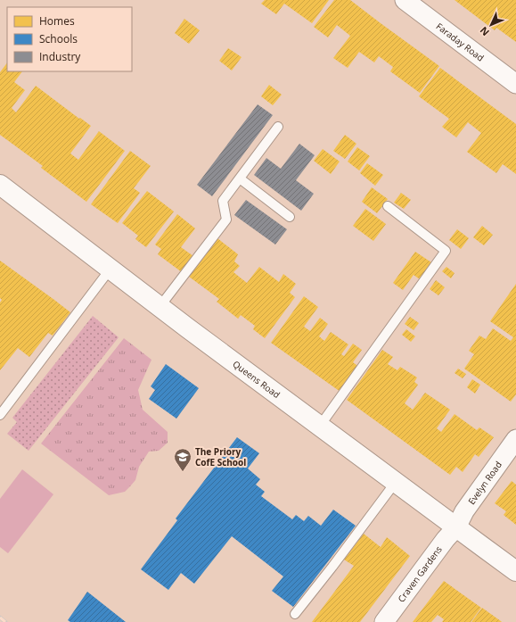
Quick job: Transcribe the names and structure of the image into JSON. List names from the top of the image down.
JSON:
{
  "streets": {
    "street": [
      "Faraday Road",
      "Queens Road",
      "Evelyn Road",
      "Craven Gardens"
    ]
  },
  "crossings": [
    ["Queens Road", "Evelyn Road"],
    ["Queens Road", "Craven Gardens"],
    ["Evelyn Road", "Craven Gardens"]
  ],
  "places": {
    "school or university": ["The Priory CofE School"]
  },
  "legend": ["Homes", "Schools", "Industry"],
  "north": "bottom left"
}
